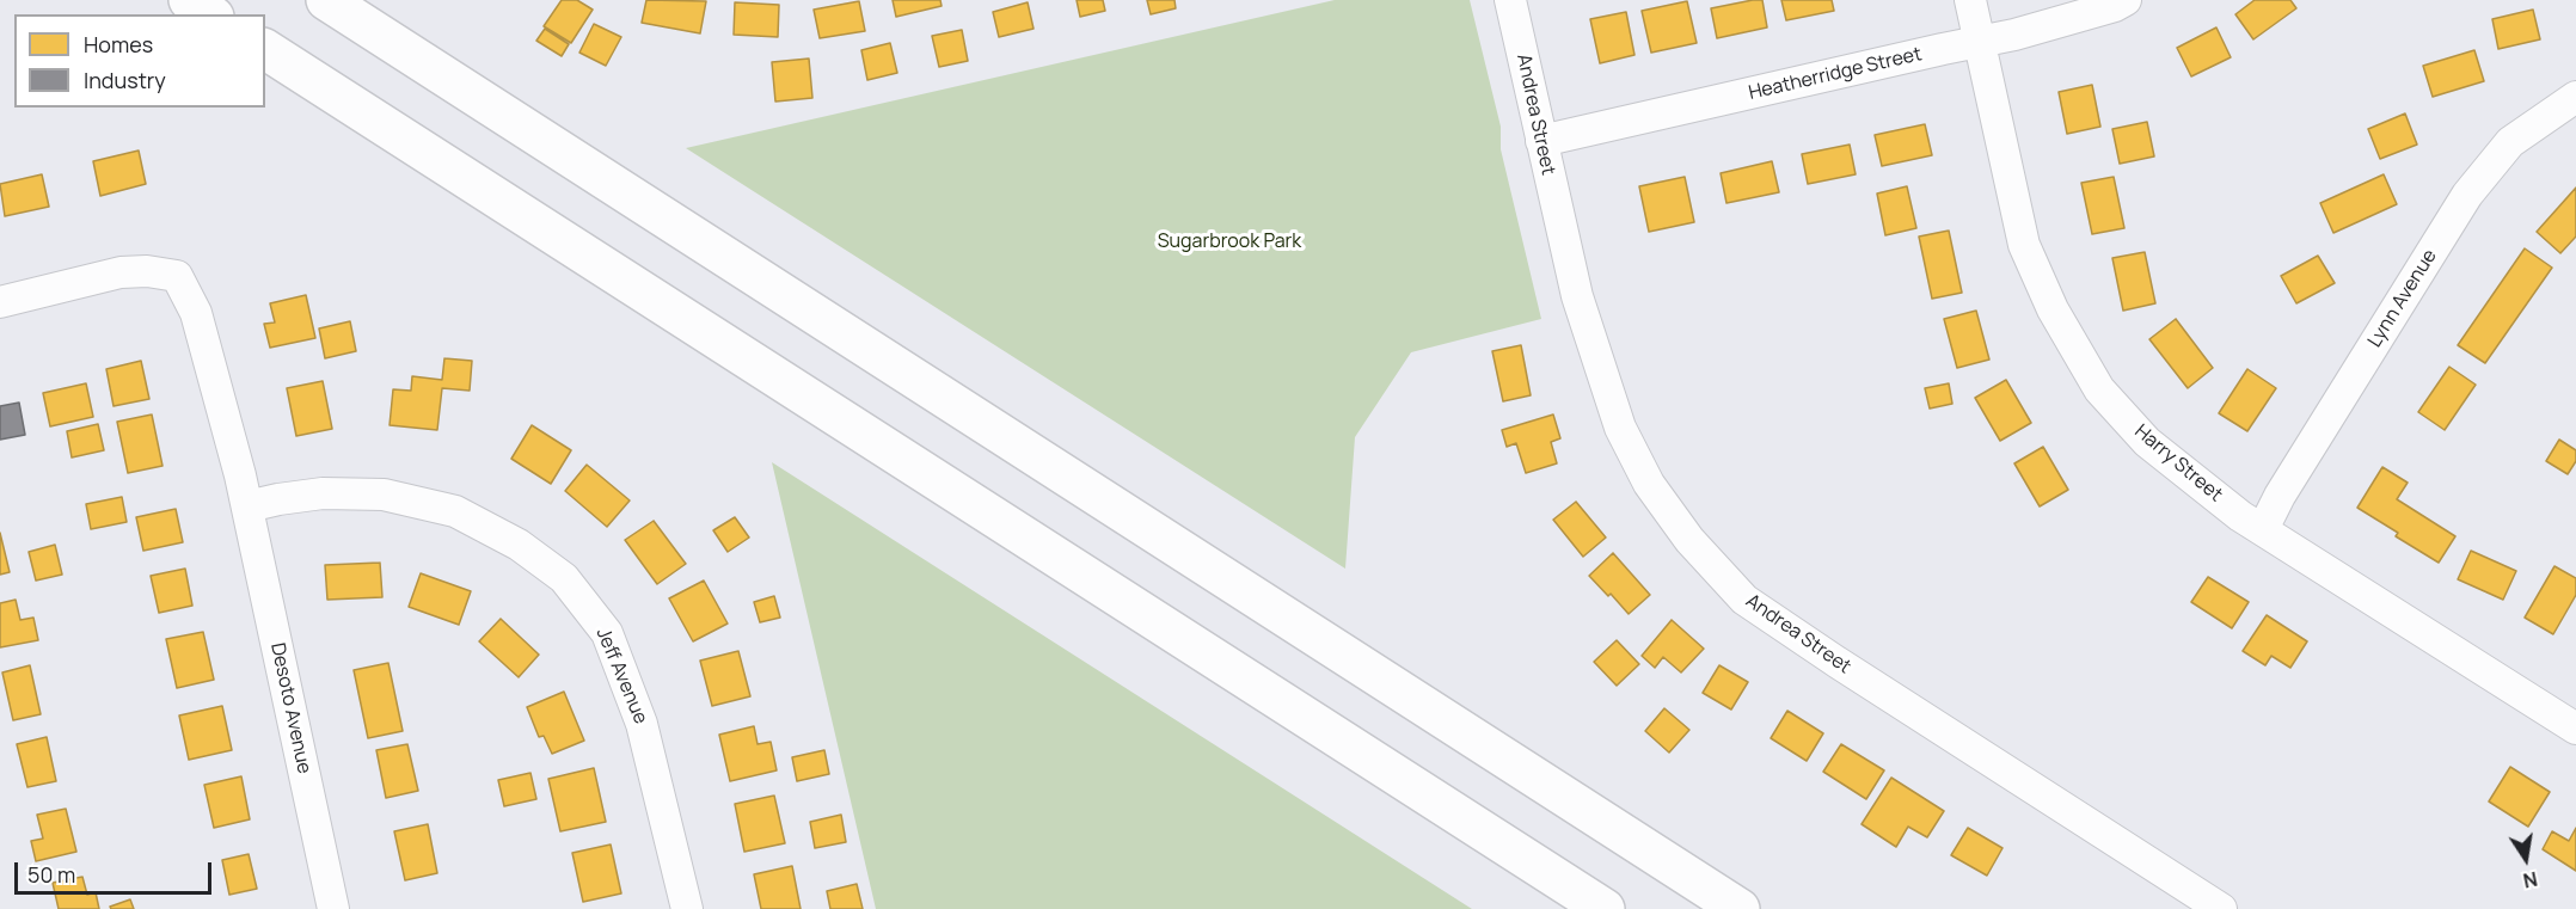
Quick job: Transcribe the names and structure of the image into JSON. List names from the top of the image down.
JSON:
{
  "streets": {
    "street": [
      "Heatherridge Street",
      "Andrea Street",
      "Lynn Avenue",
      "Harry Street",
      "Jeff Avenue",
      "Desoto Avenue"
    ]
  },
  "crossings": [
    ["Heatherridge Street", "Andrea Street"],
    ["Heatherridge Street", "Harry Street"],
    ["Lynn Avenue", "Harry Street"],
    ["Jeff Avenue", "Desoto Avenue"]
  ],
  "parks": ["Sugarbrook Park"],
  "legend": ["Homes", "Industry"],
  "scale_bar": "50 m",
  "north": "bottom"
}
